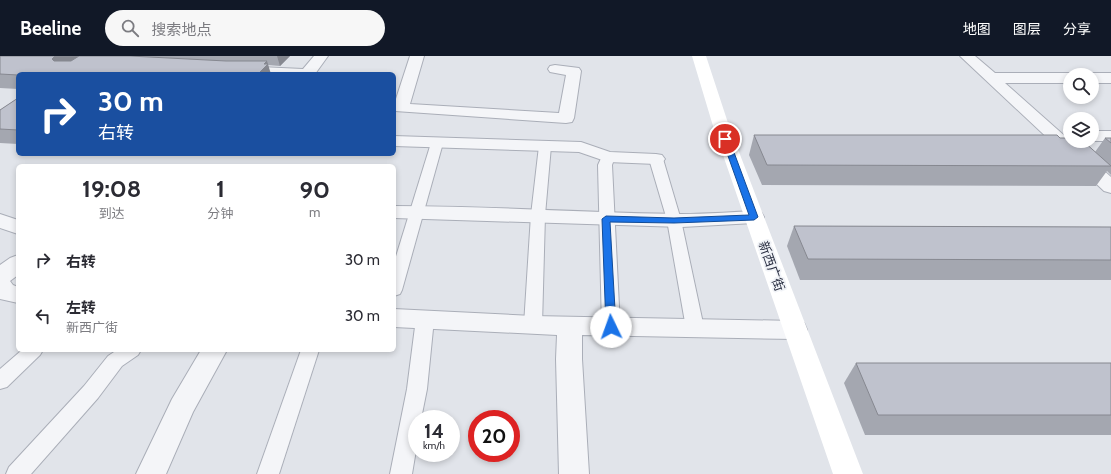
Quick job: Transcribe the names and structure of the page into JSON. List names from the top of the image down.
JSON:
{
  "streets": {
    "street": ["新西广街"]
  },
  "page": {
    "header": "Beeline",
    "search": "搜索地点",
    "nav": ["地图", "图层", "分享"],
    "turn": ["30 m", "右转"],
    "eta": [
      "19:08",
      "到达",
      "1",
      "分钟",
      "90",
      "m"
    ],
    "list": [
      {
        "name": "右转",
        "value": "30 m"
      },
      {
        "name": "左转",
        "note": "新西广街",
        "value": "30 m"
      }
    ],
    "speed": "14 km/h",
    "limit": "20"
  }
}
